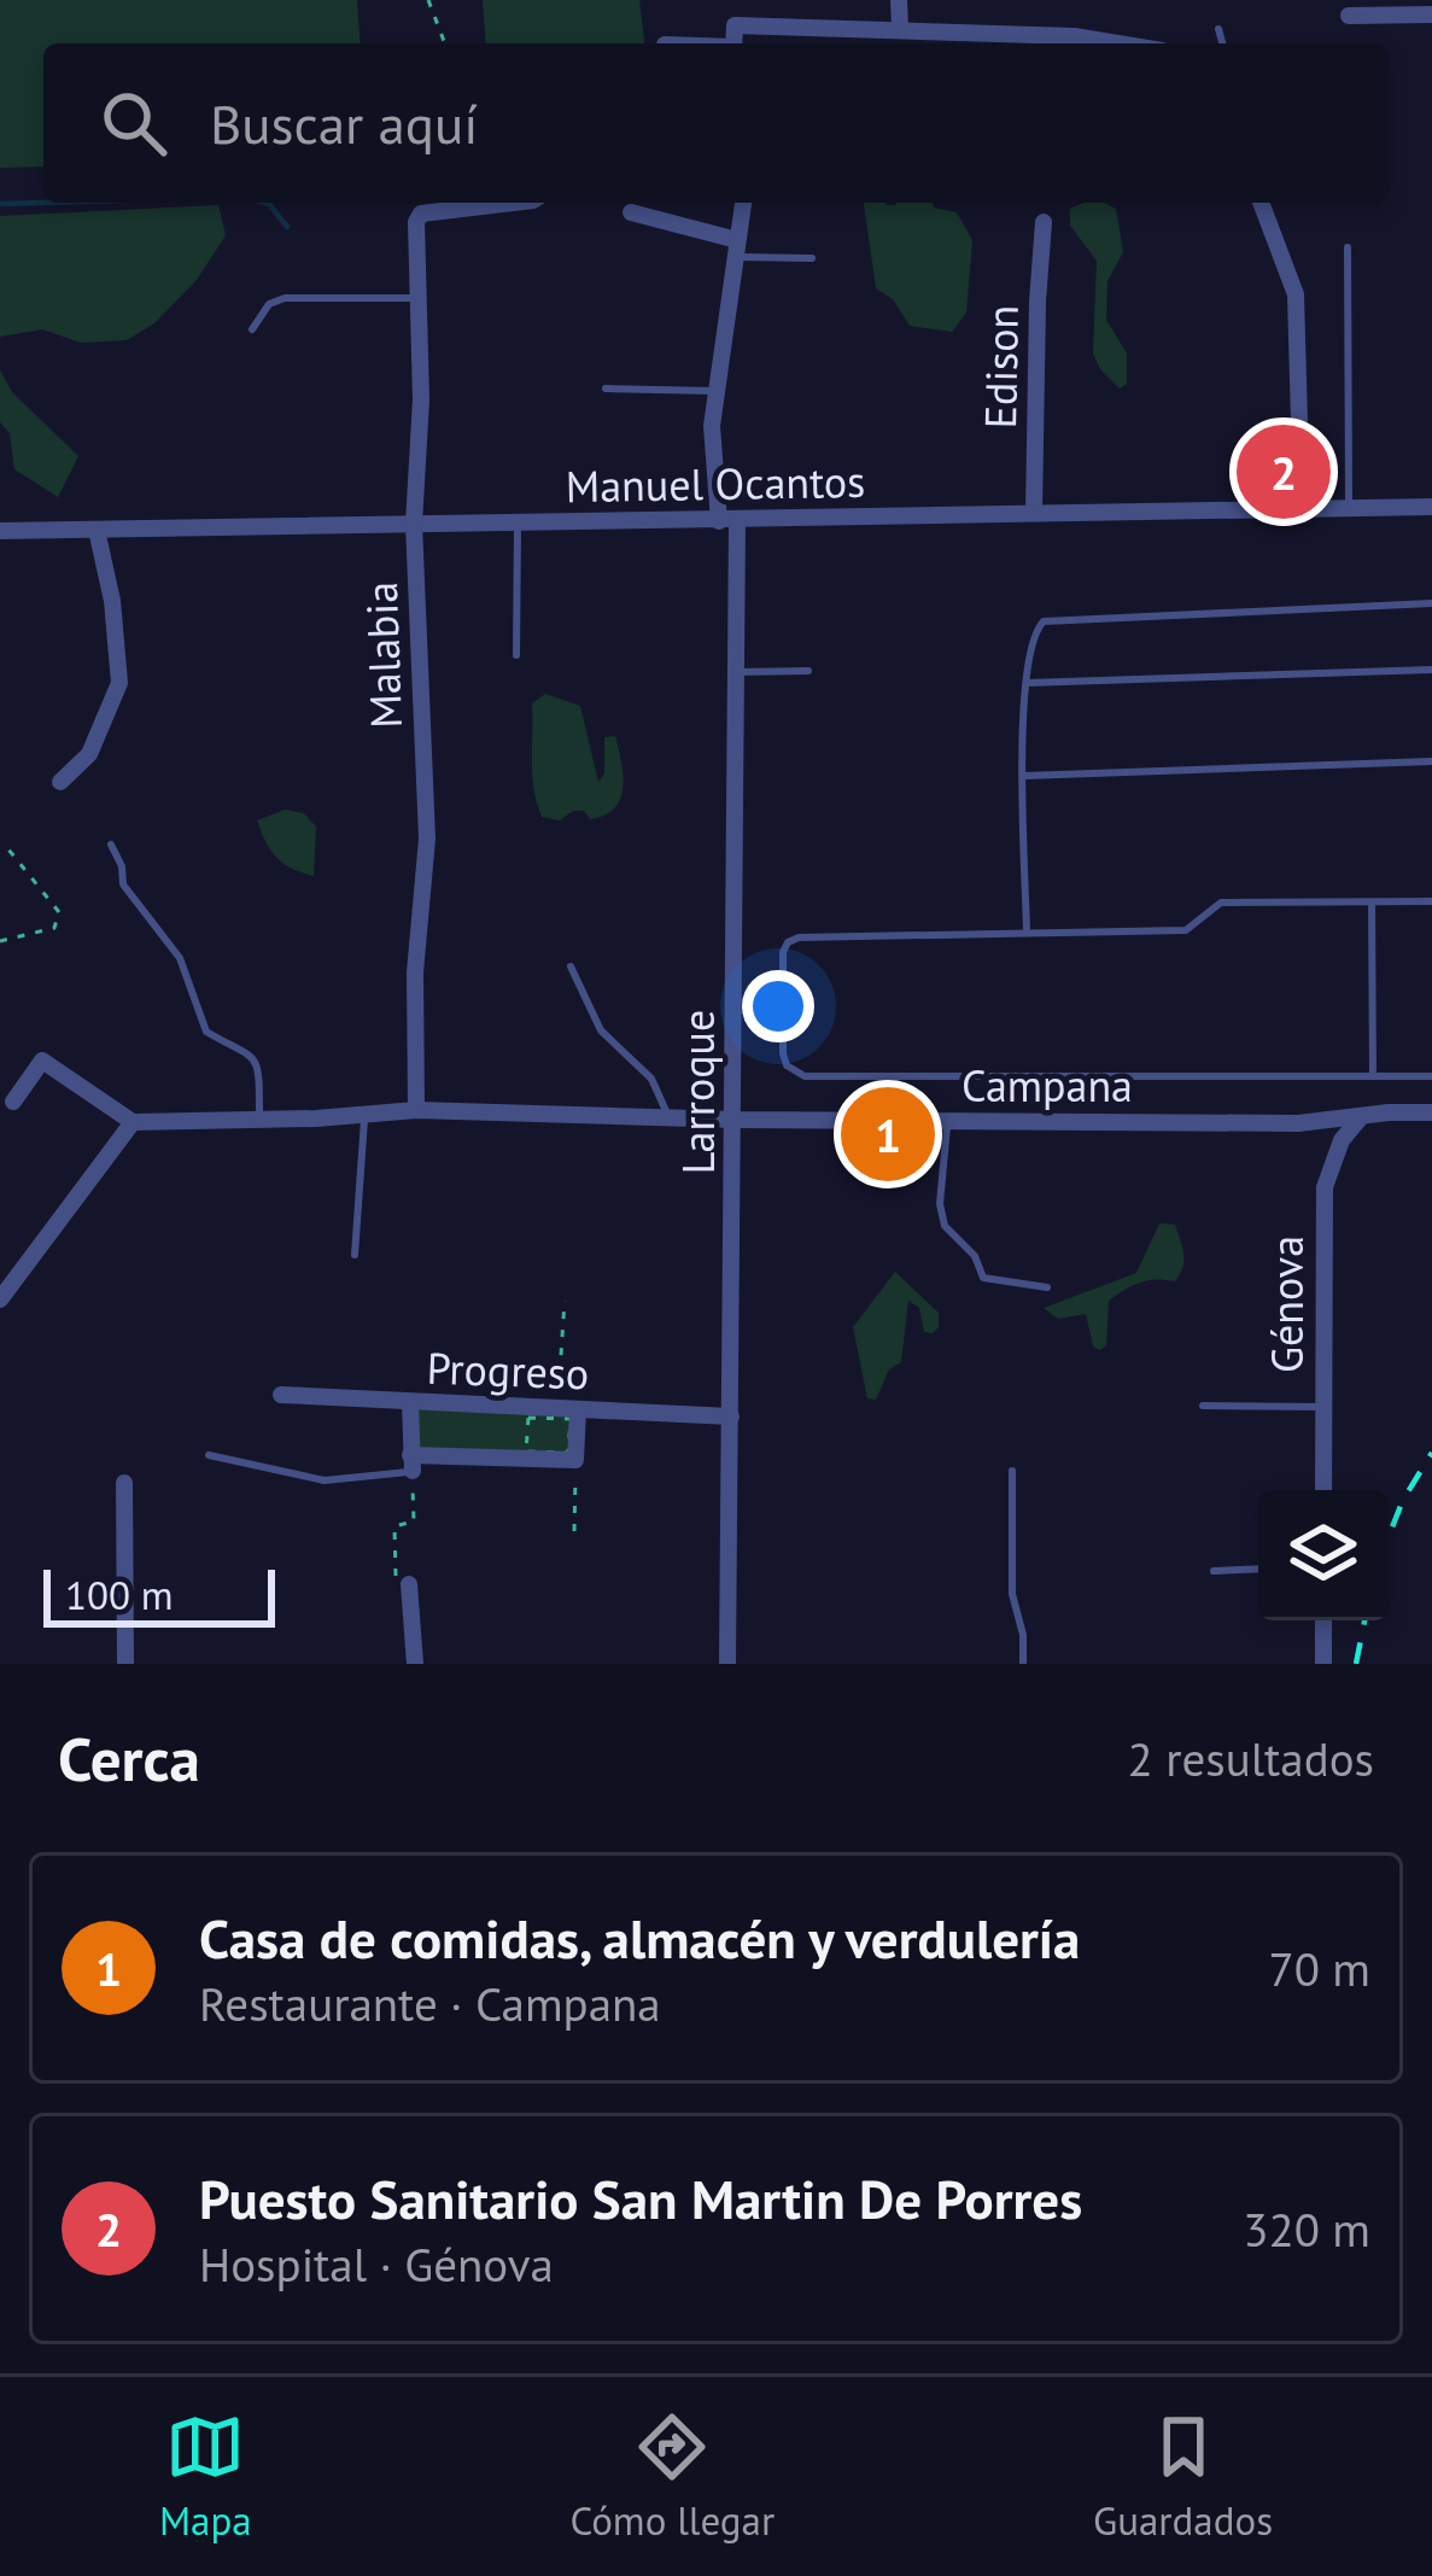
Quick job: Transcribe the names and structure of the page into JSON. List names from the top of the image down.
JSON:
{
  "streets": {
    "street": [
      "Edison",
      "Manuel Ocantos",
      "Malabia",
      "Campana",
      "Larroque",
      "Génova",
      "Progreso"
    ]
  },
  "crossings": [
    ["Edison", "Manuel Ocantos"],
    ["Manuel Ocantos", "Malabia"],
    ["Manuel Ocantos", "Larroque"],
    ["Malabia", "Campana"],
    ["Campana", "Larroque"],
    ["Campana", "Génova"],
    ["Larroque", "Progreso"]
  ],
  "scale_bar": "100 m",
  "page": {
    "search": "Buscar aquí",
    "pins": ["2", "1"],
    "scale": "100 m",
    "heading": ["Cerca", "2 resultados"],
    "list": [
      {
        "mark": "1",
        "name": "Casa de comidas, almacén y verdulería",
        "note": "Restaurante · Campana",
        "value": "70 m"
      },
      {
        "mark": "2",
        "name": "Puesto Sanitario San Martin De Porres",
        "note": "Hospital · Génova",
        "value": "320 m"
      }
    ],
    "nav": ["Mapa", "Cómo llegar", "Guardados"]
  }
}
